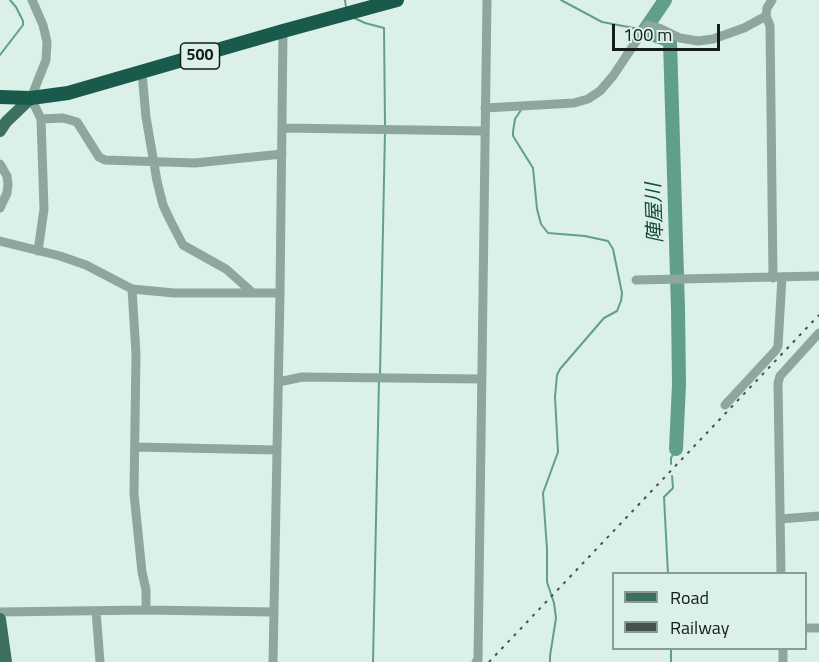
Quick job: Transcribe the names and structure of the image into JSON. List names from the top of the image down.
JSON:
{
  "streets": {
    "highway": ["500"]
  },
  "water": ["陣屋川"],
  "legend": ["Road", "Railway"],
  "scale_bar": "100 m"
}
